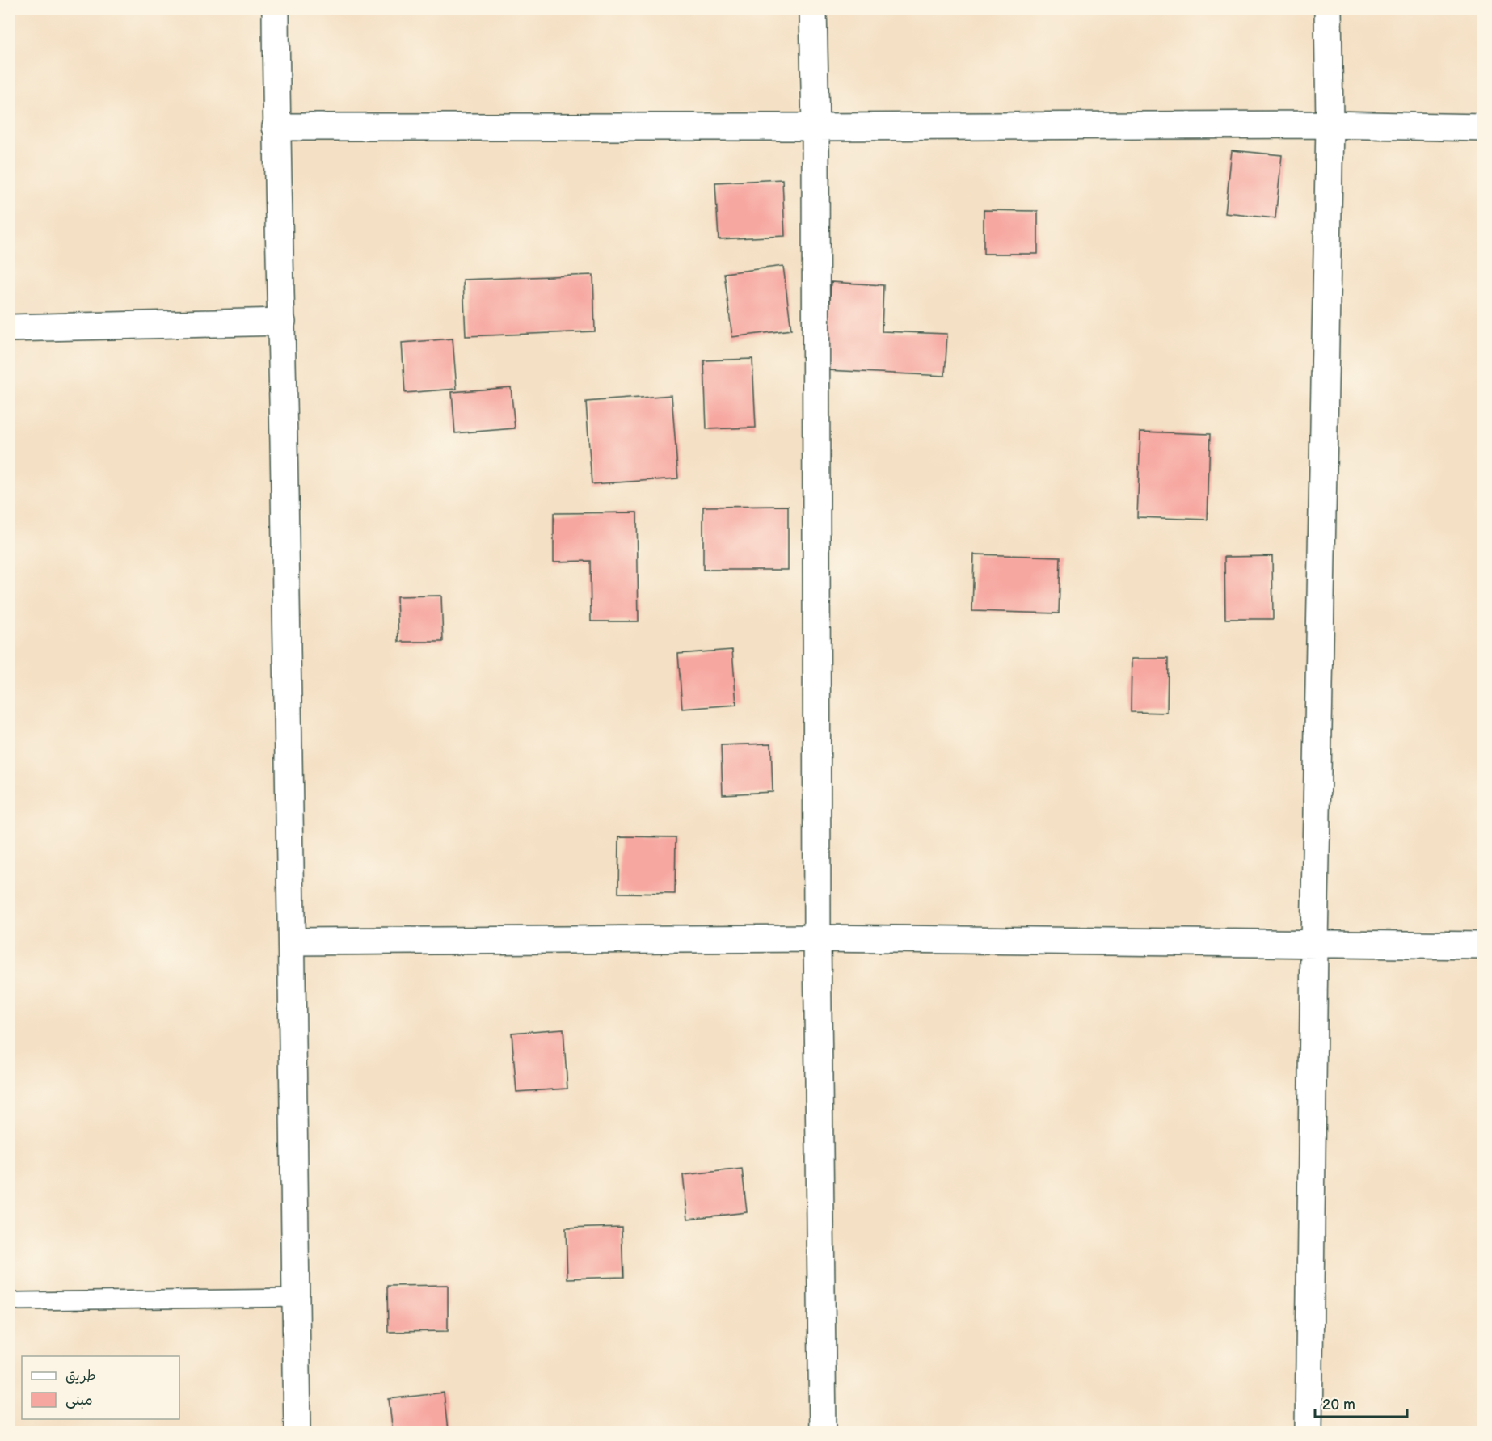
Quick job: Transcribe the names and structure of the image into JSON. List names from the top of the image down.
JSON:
{
  "legend": ["طريق", "مبنى"],
  "scale_bar": "20 m"
}
